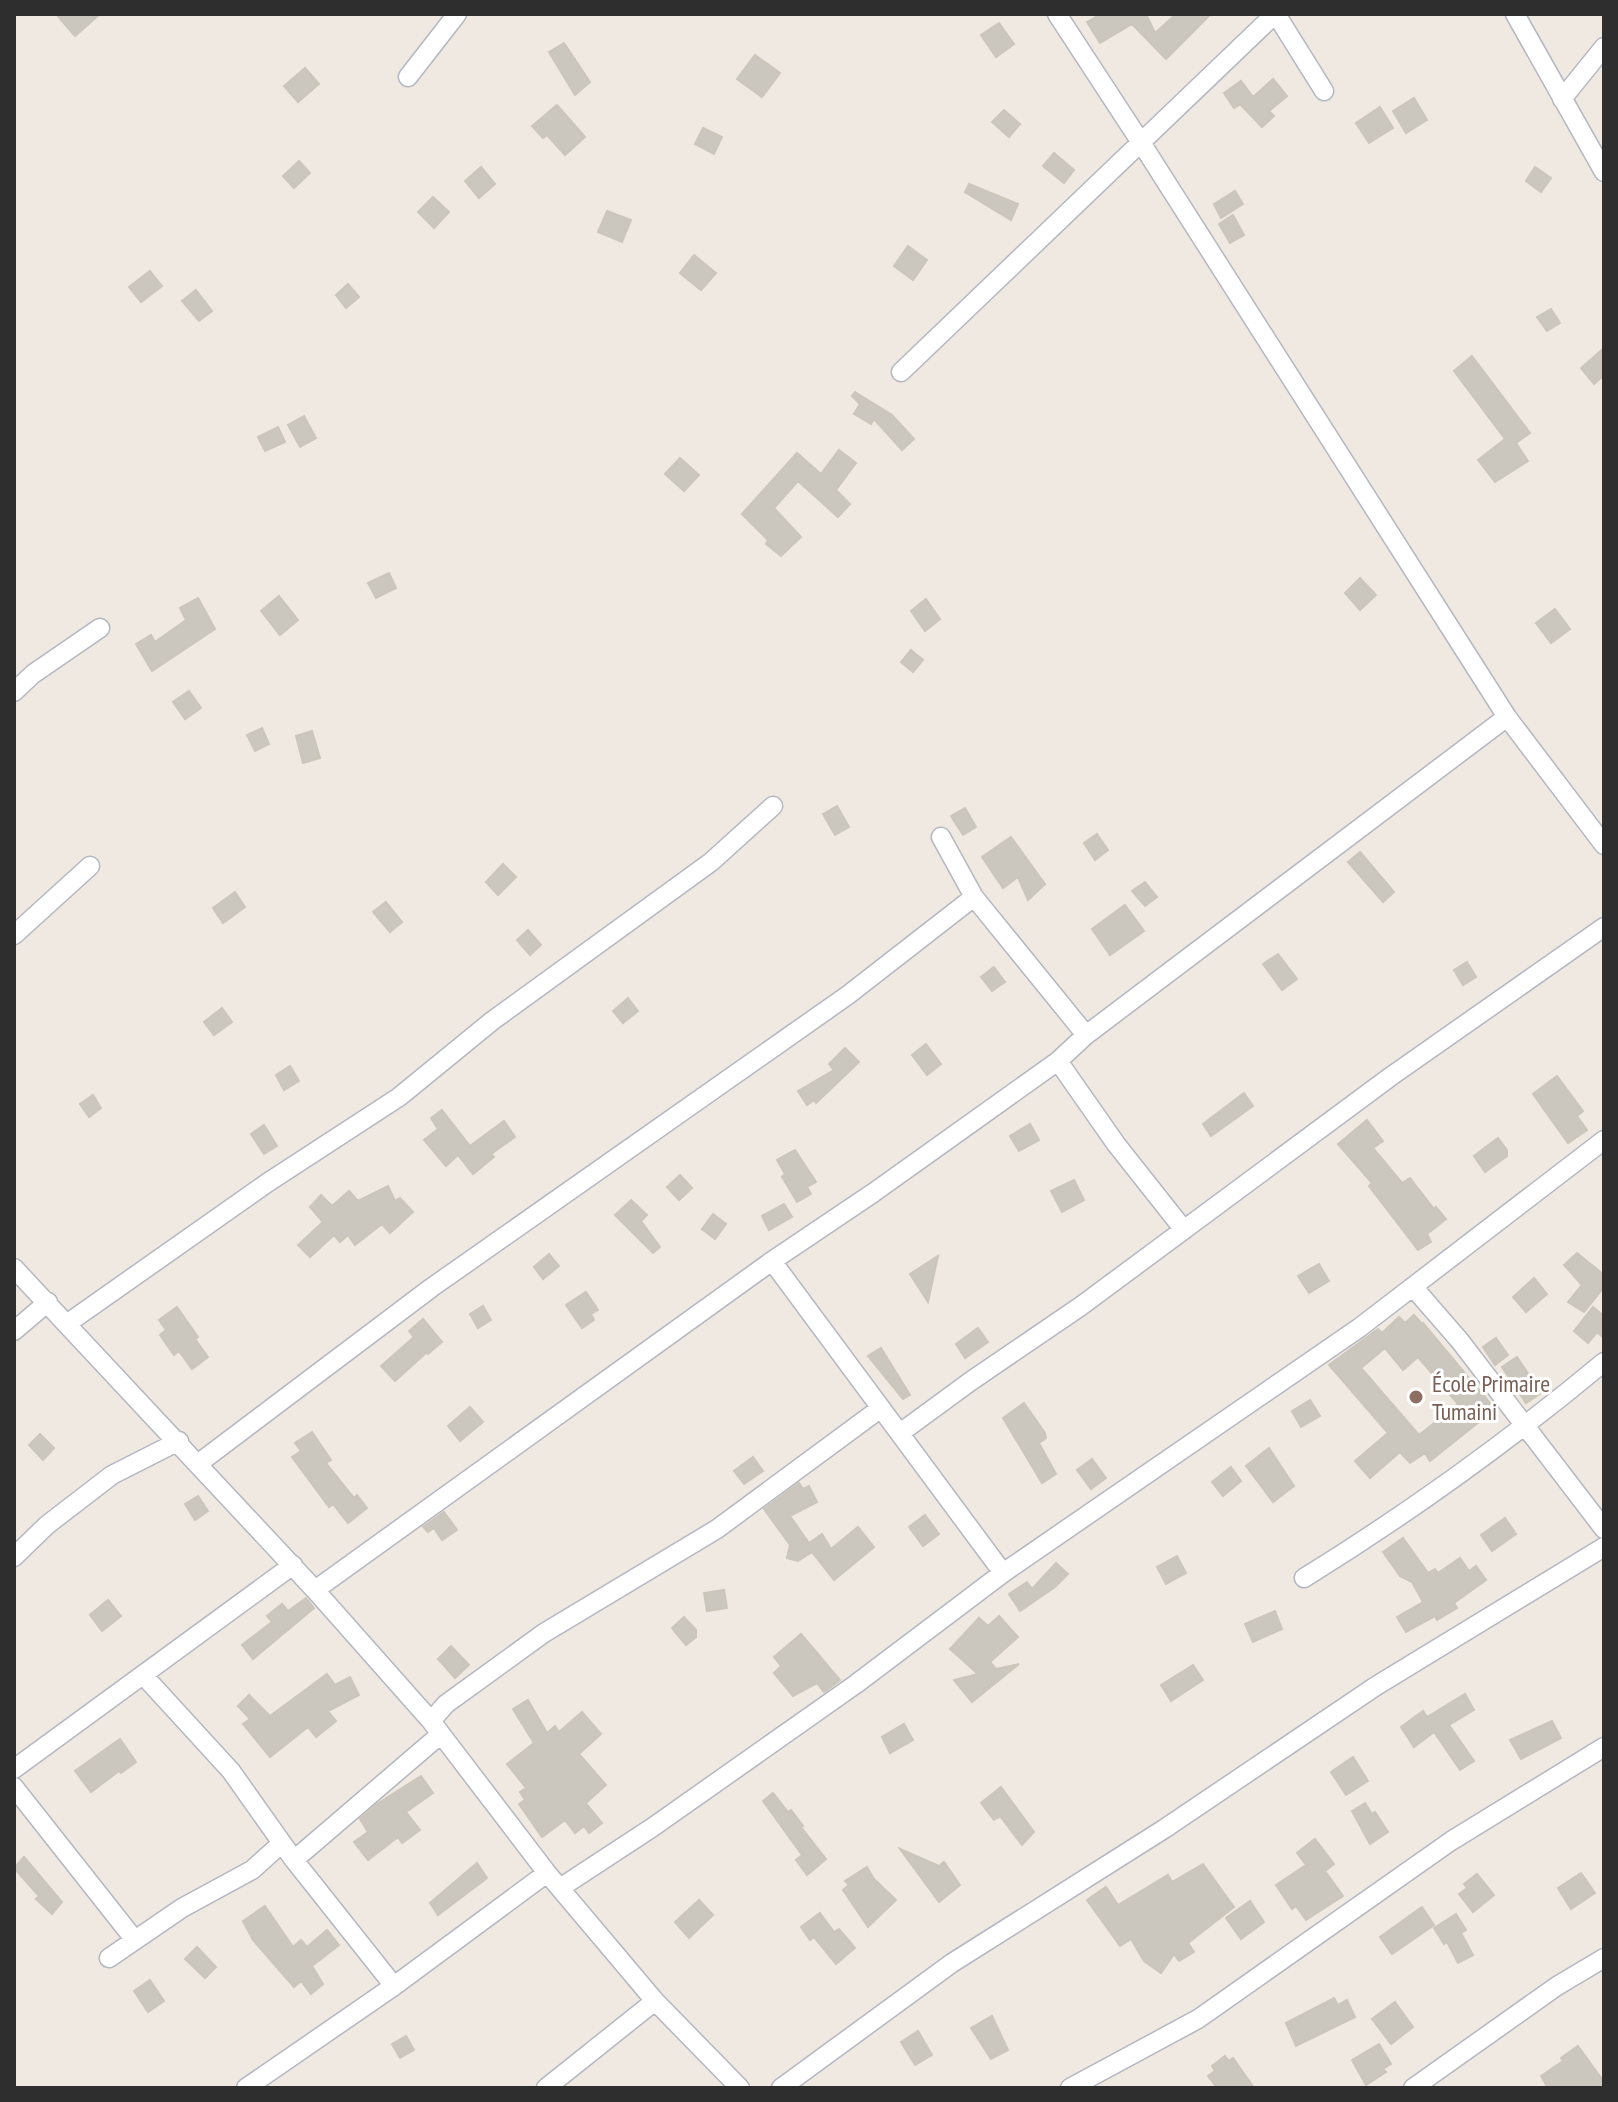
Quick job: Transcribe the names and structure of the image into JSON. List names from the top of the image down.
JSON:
{
  "places": ["École Primaire Tumaini"]
}
